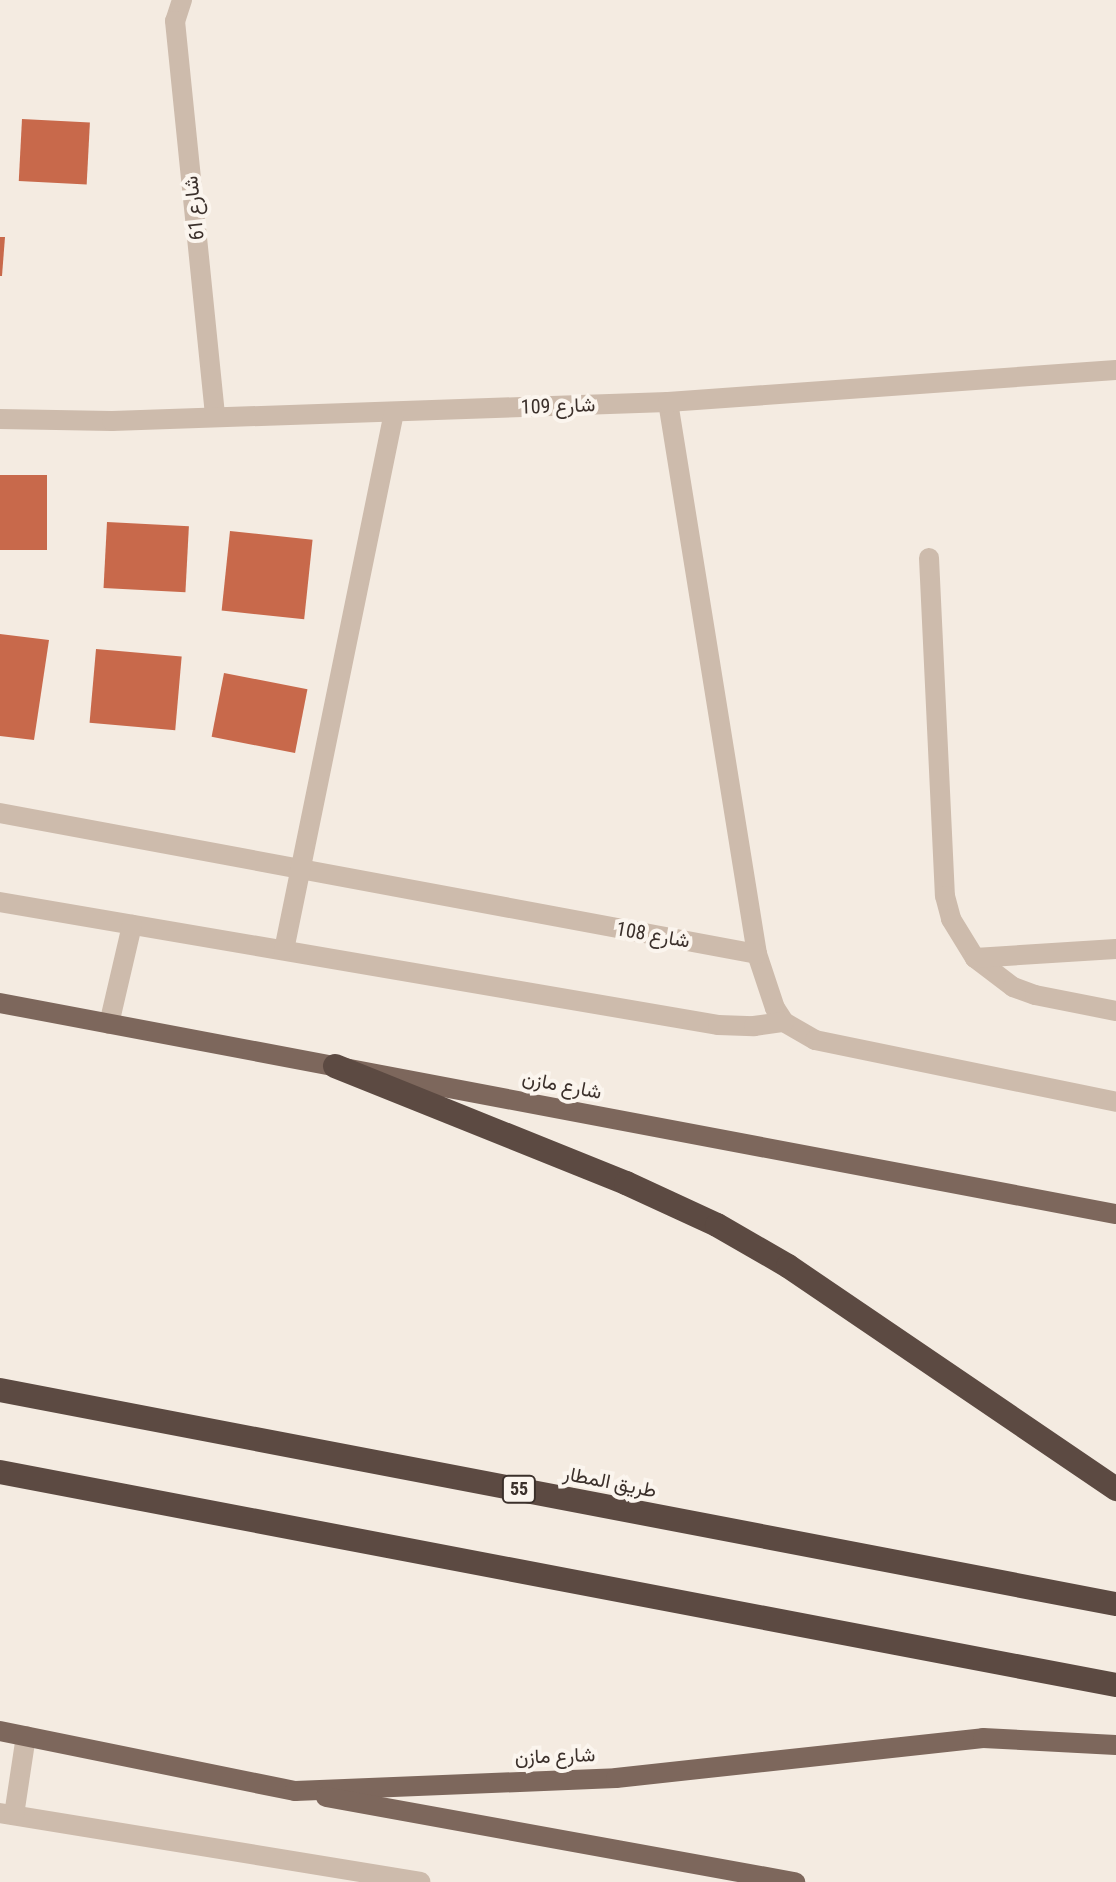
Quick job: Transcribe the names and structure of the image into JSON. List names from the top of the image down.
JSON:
{
  "streets": {
    "highway": ["طريق المطار", "55"],
    "main road": ["شارع مازن"],
    "street": ["شارع 61", "شارع 109", "شارع 108"]
  },
  "crossings": [
    ["شارع 61", "شارع 109"]
  ]
}
